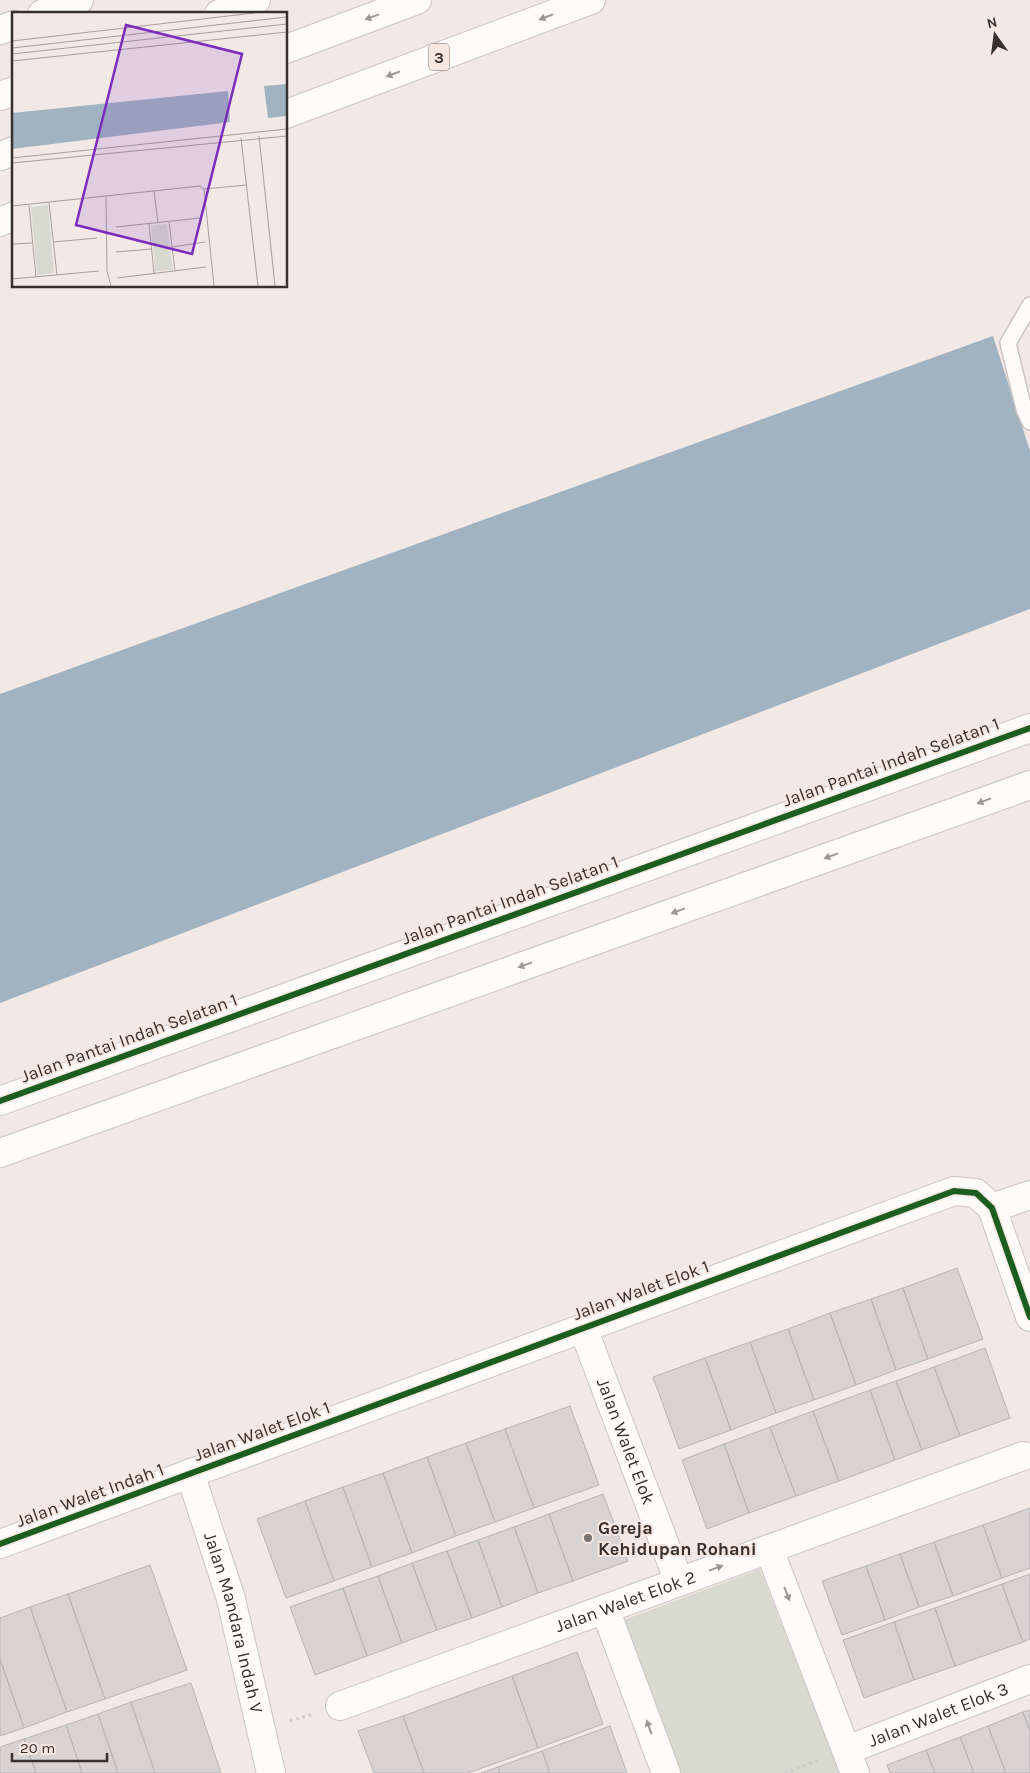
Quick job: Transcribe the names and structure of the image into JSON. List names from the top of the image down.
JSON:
{
  "streets": {
    "main road": [
      "3",
      "Jalan Pantai Indah Selatan 1",
      "Jalan Walet Elok 1",
      "Jalan Walet Elok",
      "Jalan Walet Indah 1",
      "Jalan Walet Elok 2",
      "Jalan Mandara Indah V",
      "Jalan Walet Elok 3"
    ]
  },
  "crossings": [
    ["Jalan Walet Elok 1", "Jalan Walet Elok"],
    ["Jalan Walet Elok 1", "Jalan Walet Indah 1"],
    ["Jalan Walet Elok 1", "Jalan Mandara Indah V"],
    ["Jalan Walet Elok", "Jalan Walet Elok 2"],
    ["Jalan Walet Indah 1", "Jalan Mandara Indah V"]
  ],
  "places": ["Gereja Kehidupan Rohani"],
  "scale_bar": "20 m",
  "north": "top"
}
